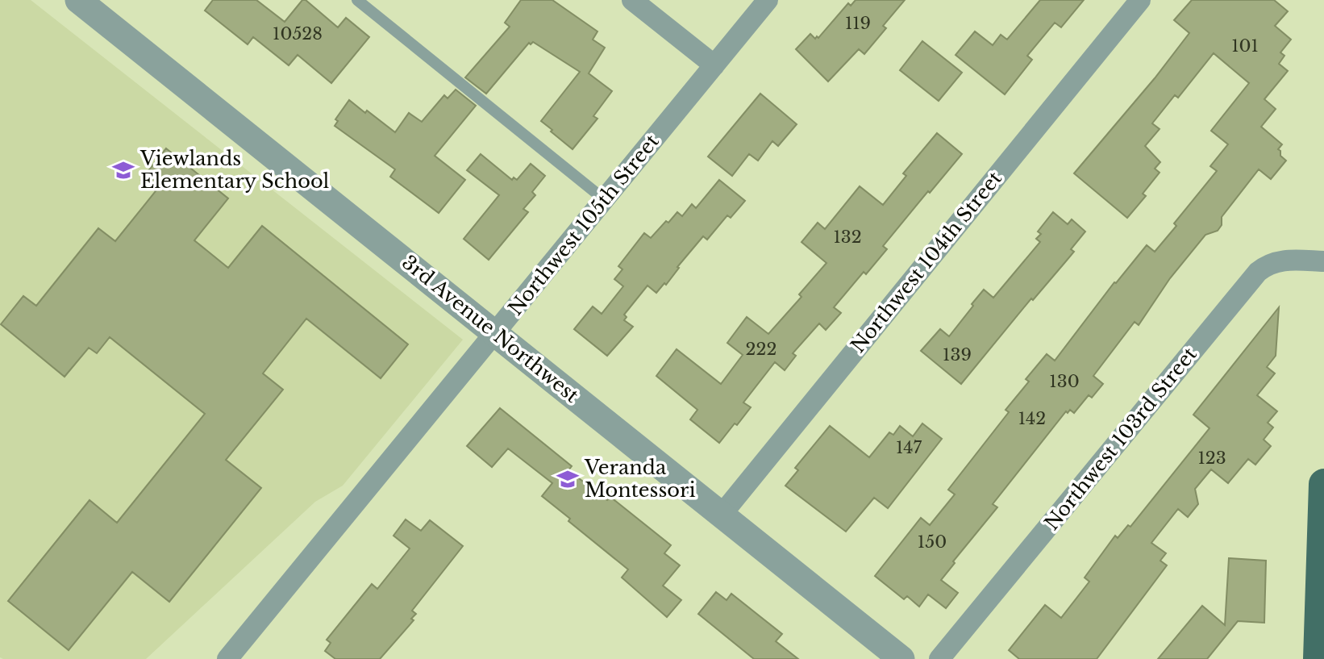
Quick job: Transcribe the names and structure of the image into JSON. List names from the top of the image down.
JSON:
{
  "streets": {
    "street": [
      "Northwest 105th Street",
      "Northwest 104th Street",
      "3rd Avenue Northwest",
      "Northwest 103rd Street"
    ]
  },
  "crossings": [
    ["Northwest 105th Street", "3rd Avenue Northwest"],
    ["Northwest 104th Street", "3rd Avenue Northwest"]
  ],
  "places": {
    "school or university": ["Viewlands Elementary School", "Veranda Montessori"]
  },
  "house_numbers": [
    "119",
    "10528",
    "101",
    "132",
    "222",
    "139",
    "130",
    "142",
    "147",
    "123",
    "150"
  ]
}
